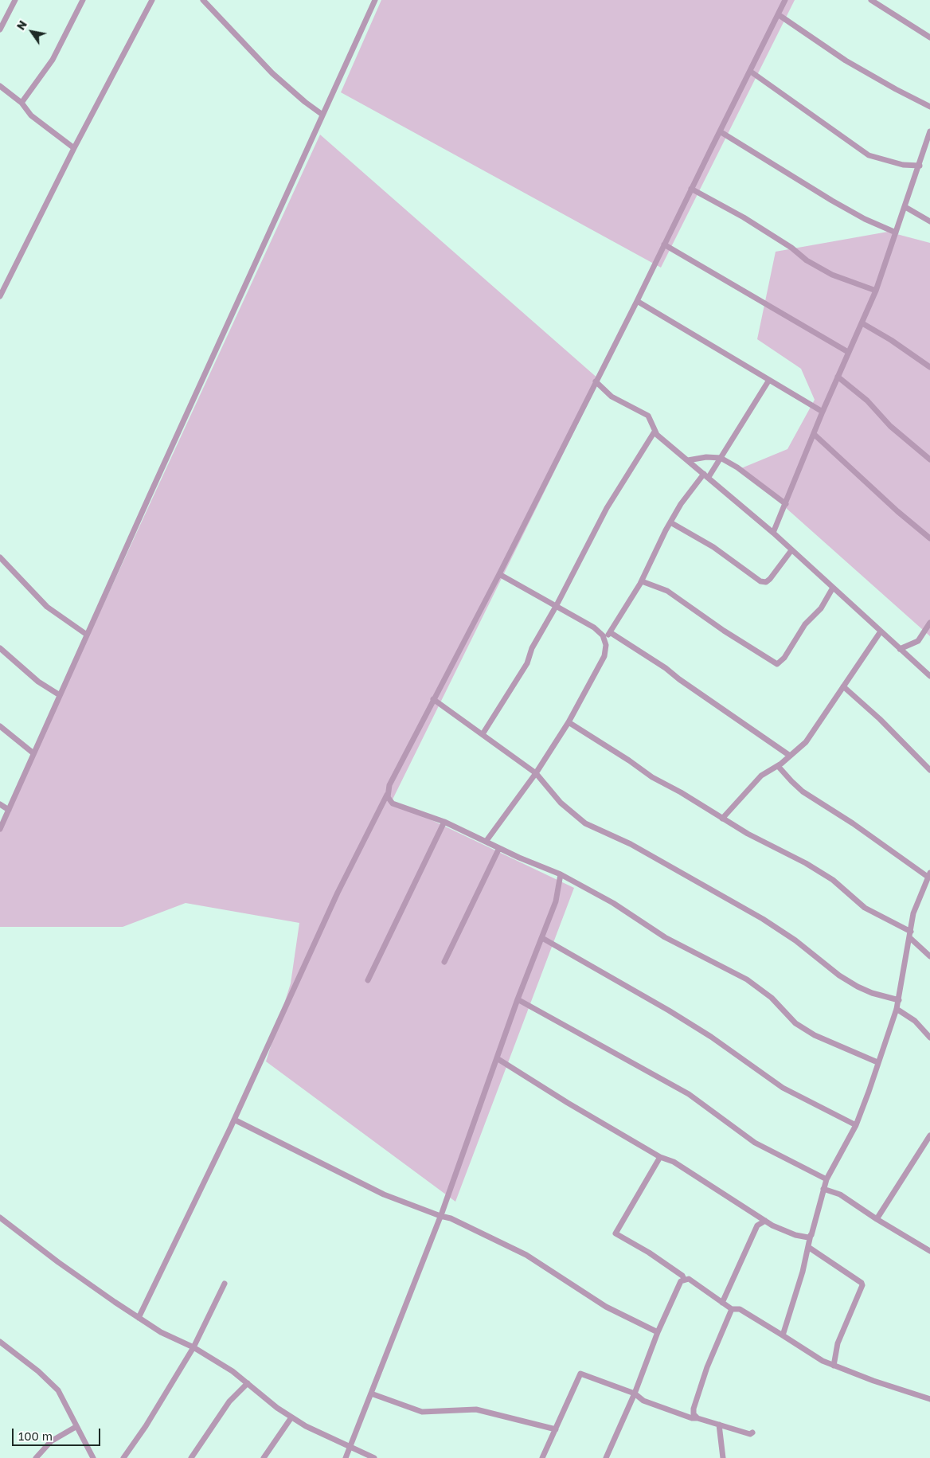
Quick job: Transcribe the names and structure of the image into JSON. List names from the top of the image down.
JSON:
{
  "scale_bar": "100 m",
  "north": "top left"
}
